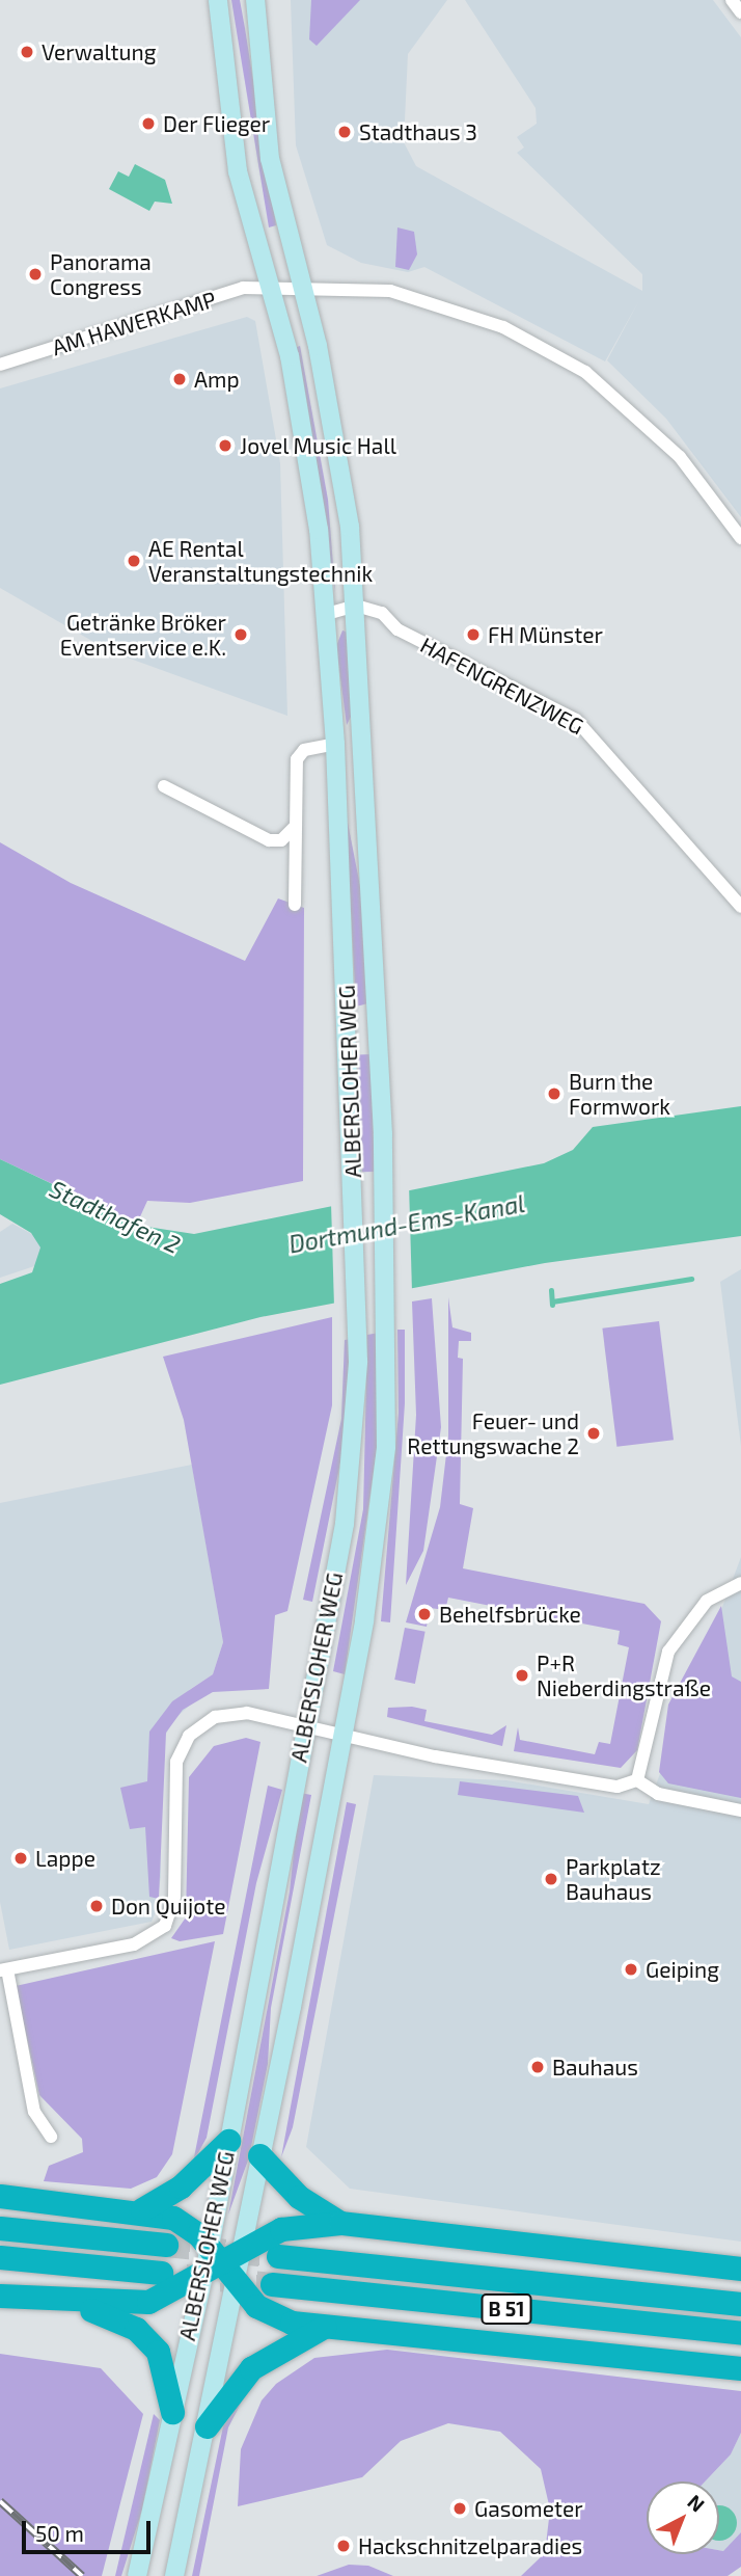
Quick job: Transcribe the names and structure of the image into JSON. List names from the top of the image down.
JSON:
{
  "streets": {
    "highway": ["B 51"],
    "main road": ["ALBERSLOHER WEG"],
    "street": ["AM HAWERKAMP", "HAFENGRENZWEG"]
  },
  "crossings": [
    ["AM HAWERKAMP", "ALBERSLOHER WEG"],
    ["HAFENGRENZWEG", "ALBERSLOHER WEG"],
    ["ALBERSLOHER WEG", "B 51"]
  ],
  "water": ["Stadthafen 2", "Dortmund-Ems-Kanal"],
  "places": [
    "Verwaltung",
    "Der Flieger",
    "Stadthaus 3",
    "Panorama Congress",
    "Amp",
    "Jovel Music Hall",
    "AE Rental Veranstaltungstechnik",
    "Getränke Bröker Eventservice e.K.",
    "FH Münster",
    "Burn the Formwork",
    "Feuer- und Rettungswache 2",
    "Behelfsbrücke",
    "P+R Nieberdingstraße",
    "Lappe",
    "Parkplatz Bauhaus",
    "Don Quijote",
    "Geiping",
    "Bauhaus",
    "Gasometer",
    "Hackschnitzelparadies"
  ],
  "scale_bar": "50 m",
  "north": "top right"
}
